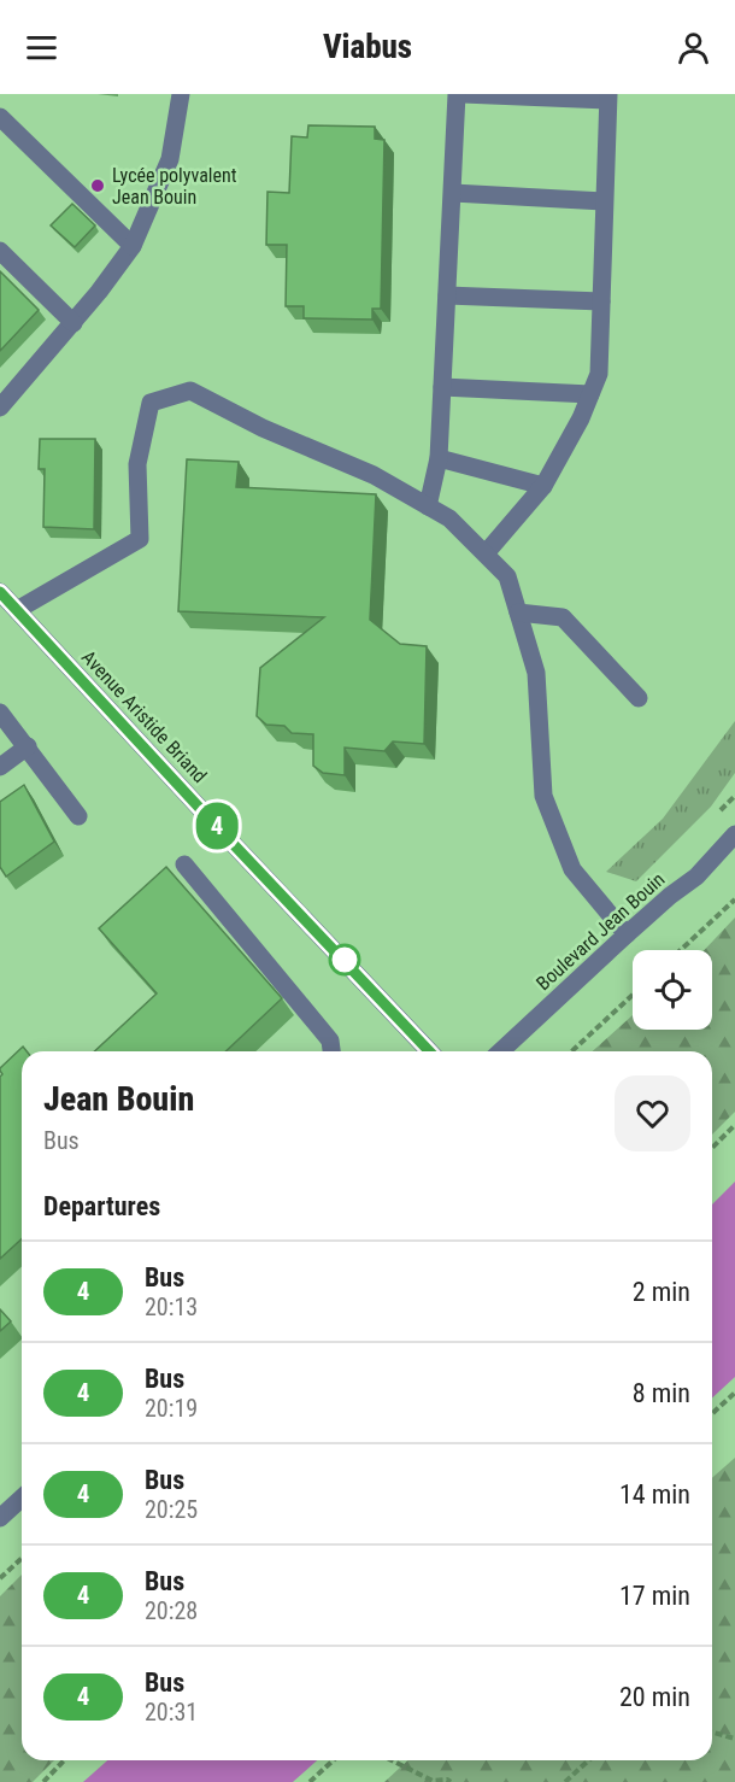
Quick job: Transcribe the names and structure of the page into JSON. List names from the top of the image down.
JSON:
{
  "streets": {
    "street": ["Avenue Aristide Briand", "Boulevard Jean Bouin"]
  },
  "places": ["Lycée polyvalent Jean Bouin"],
  "lines": ["bus line 4"],
  "page": {
    "header": "Viabus",
    "on_map": "4",
    "heading": [
      ["Jean Bouin", "Bus"],
      "Departures"
    ],
    "list": [
      {
        "mark": "4",
        "name": "Bus",
        "note": "20:13",
        "value": "2 min"
      },
      {
        "mark": "4",
        "name": "Bus",
        "note": "20:19",
        "value": "8 min"
      },
      {
        "mark": "4",
        "name": "Bus",
        "note": "20:25",
        "value": "14 min"
      },
      {
        "mark": "4",
        "name": "Bus",
        "note": "20:28",
        "value": "17 min"
      },
      {
        "mark": "4",
        "name": "Bus",
        "note": "20:31",
        "value": "20 min"
      }
    ]
  }
}
